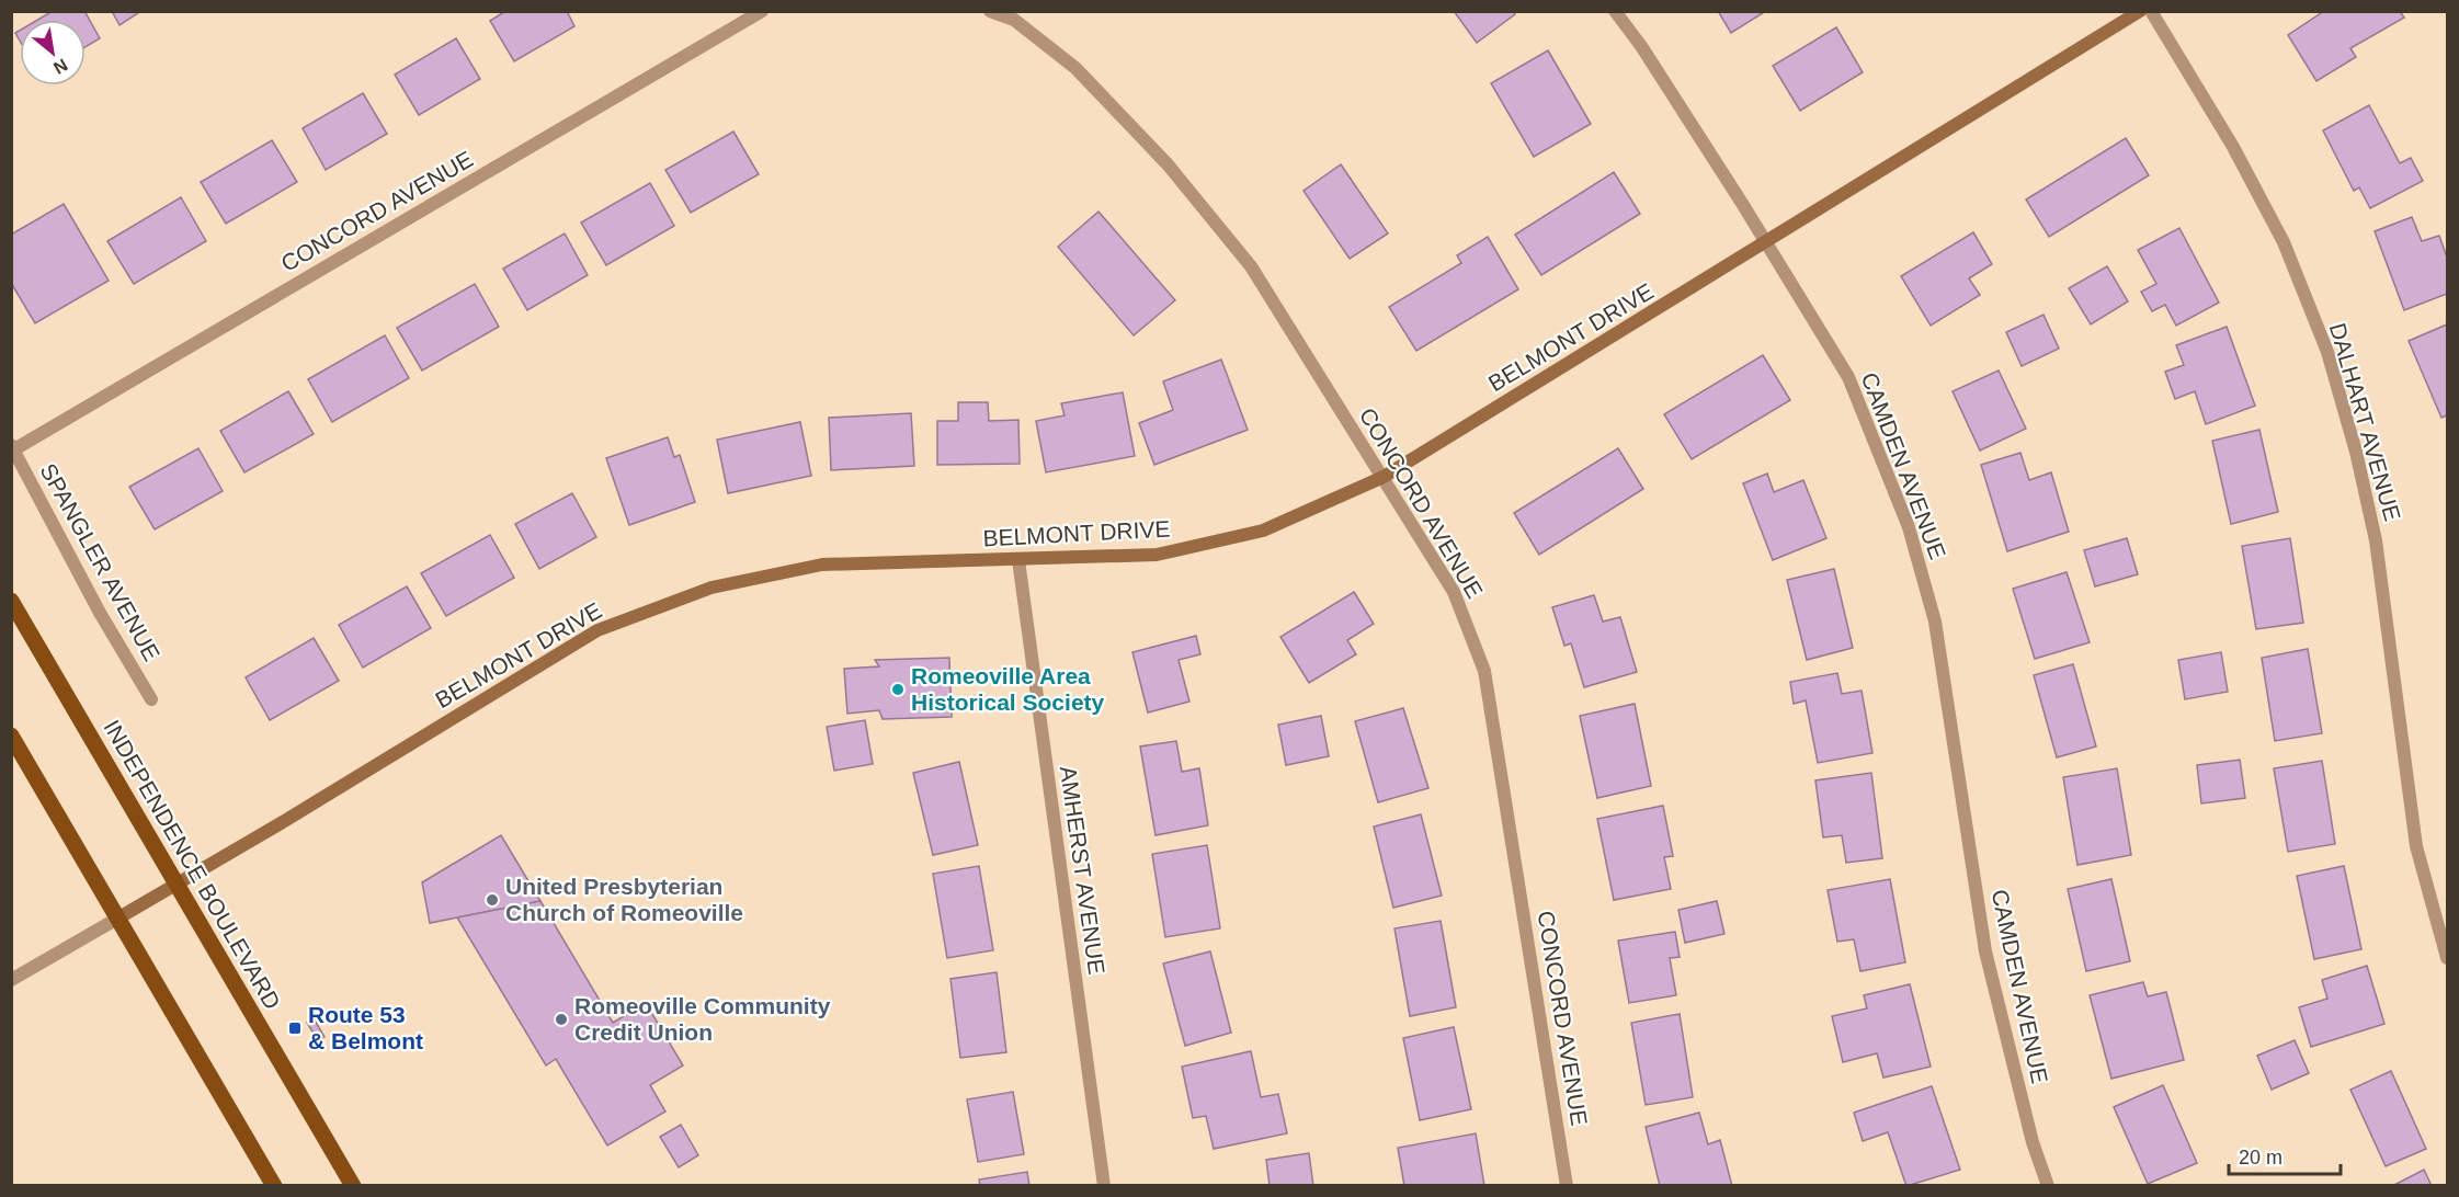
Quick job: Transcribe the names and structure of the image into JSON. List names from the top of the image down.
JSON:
{
  "streets": {
    "main road": ["INDEPENDENCE BOULEVARD"],
    "street": [
      "CONCORD AVENUE",
      "BELMONT DRIVE",
      "DALHART AVENUE",
      "CAMDEN AVENUE",
      "SPANGLER AVENUE",
      "AMHERST AVENUE"
    ]
  },
  "crossings": [
    ["CONCORD AVENUE", "BELMONT DRIVE"],
    ["CONCORD AVENUE", "SPANGLER AVENUE"],
    ["BELMONT DRIVE", "CAMDEN AVENUE"],
    ["BELMONT DRIVE", "INDEPENDENCE BOULEVARD"],
    ["BELMONT DRIVE", "AMHERST AVENUE"]
  ],
  "places": {
    "other": ["Romeoville Area Historical Society", "United Presbyterian Church of Romeoville", "Romeoville Community Credit Union"],
    "transit": ["Route 53 & Belmont"]
  },
  "scale_bar": "20 m",
  "north": "bottom right"
}
